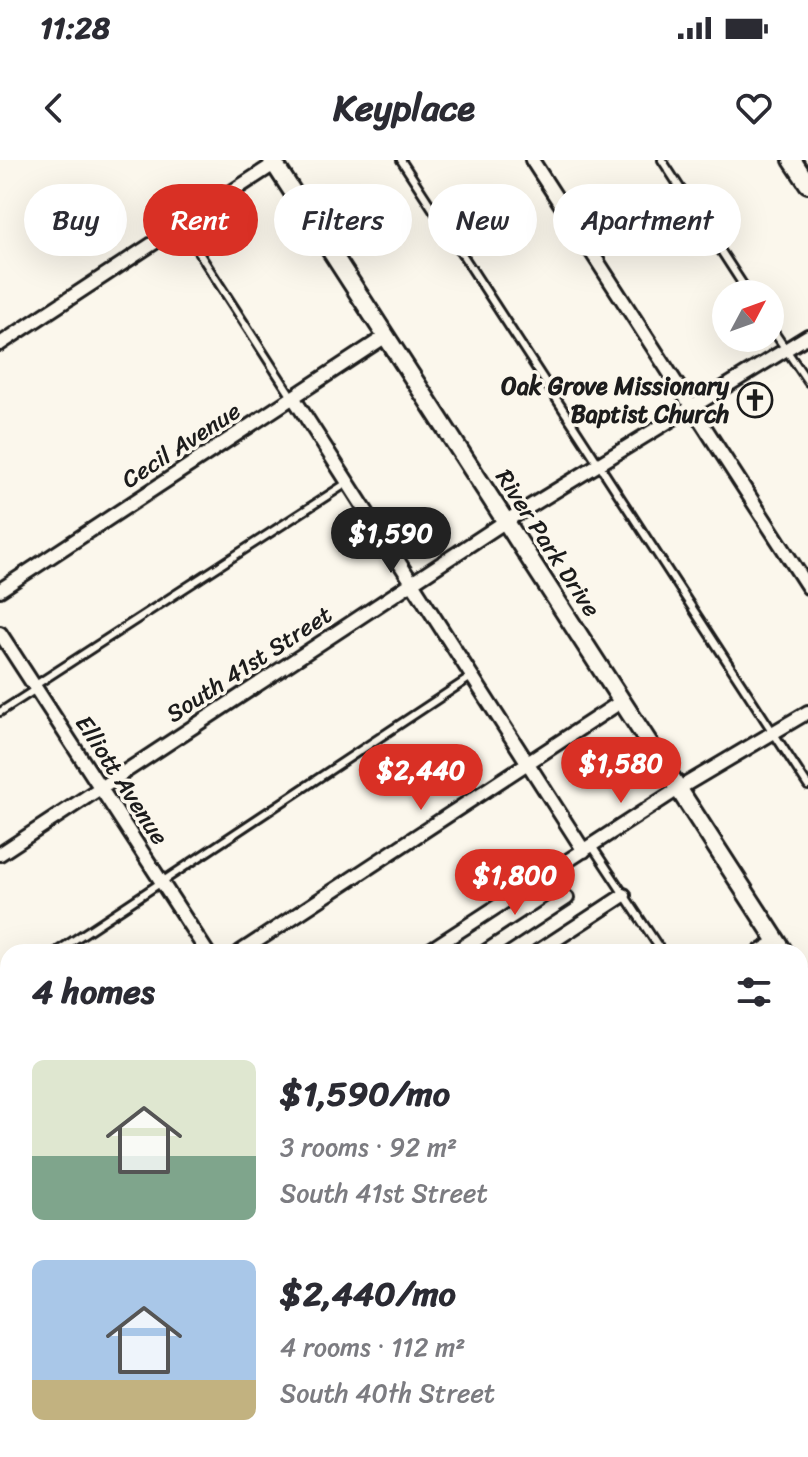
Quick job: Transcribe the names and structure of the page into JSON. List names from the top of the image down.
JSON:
{
  "streets": {
    "street": [
      "Cecil Avenue",
      "River Park Drive",
      "South 41st Street",
      "Elliott Avenue"
    ]
  },
  "crossings": [
    ["Cecil Avenue", "River Park Drive"],
    ["River Park Drive", "South 41st Street"],
    ["South 41st Street", "Elliott Avenue"]
  ],
  "places": {
    "church": ["Oak Grove Missionary Baptist Church"]
  },
  "north": "top right",
  "page": {
    "status": "11:28",
    "header": "Keyplace",
    "chip": [
      "Buy",
      "Rent",
      "Filters",
      "New",
      "Apartment"
    ],
    "price": [
      "$1,590",
      "$1,580",
      "$2,440",
      "$1,800"
    ],
    "heading": "4 homes",
    "list": [
      {
        "name": "$1,590/mo",
        "note": "3 rooms · 92 m² · South 41st Street"
      },
      {
        "name": "$2,440/mo",
        "note": "4 rooms · 112 m² · South 40th Street"
      }
    ]
  }
}
